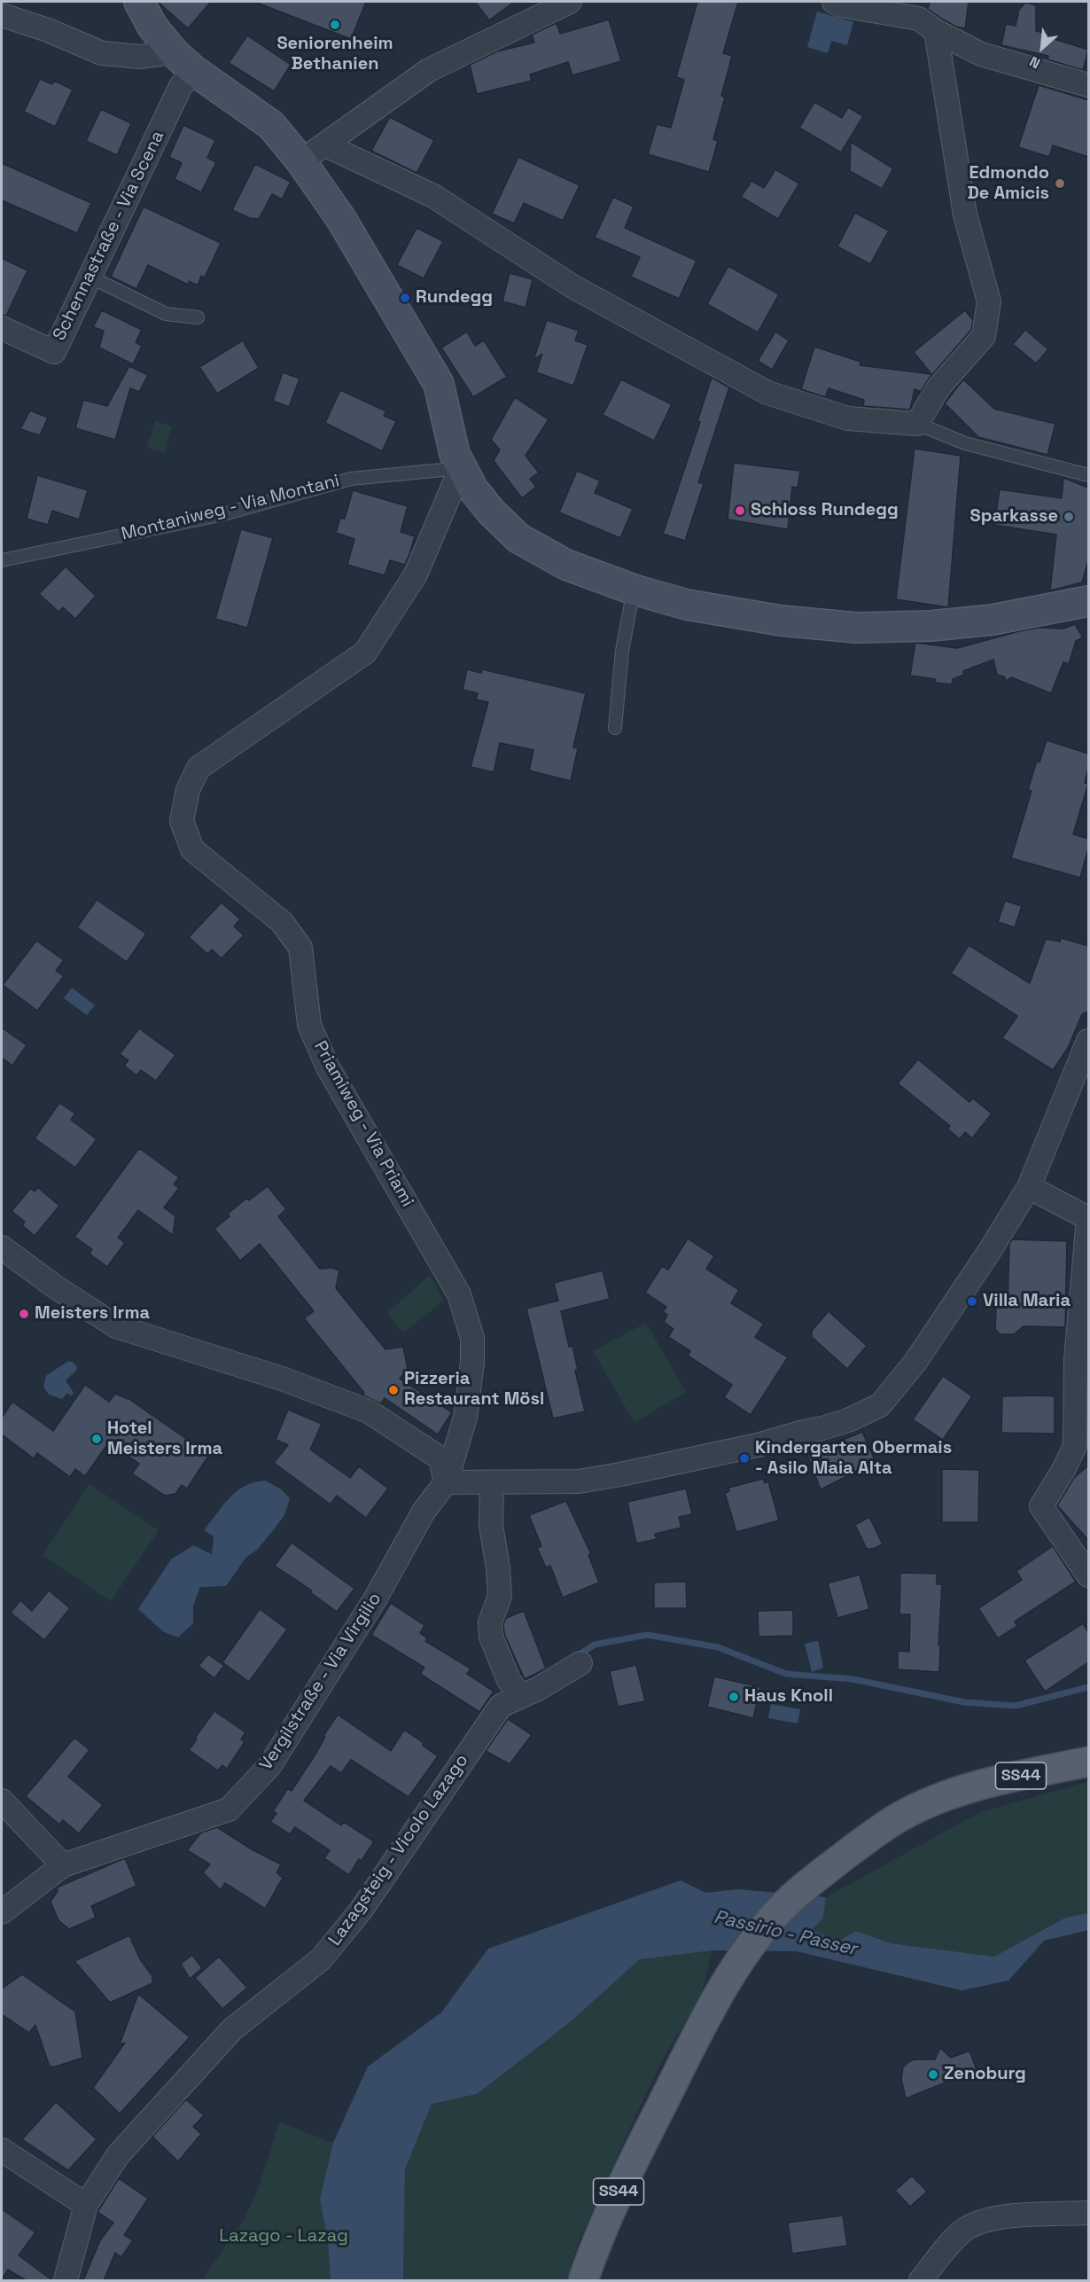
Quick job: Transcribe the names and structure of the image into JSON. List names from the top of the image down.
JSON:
{
  "streets": {
    "main road": ["SS44"],
    "street": [
      "Schennastraße - Via Scena",
      "Priamiweg - Via Priami",
      "Vergilstraße - Via Virgilio",
      "Lazagsteig - Vicolo Lazago"
    ],
    "lane": ["Montaniweg - Via Montani"]
  },
  "crossings": [
    ["Montaniweg - Via Montani", "Priamiweg - Via Priami"],
    ["Priamiweg - Via Priami", "Vergilstraße - Via Virgilio"]
  ],
  "water": ["Passirio - Passer"],
  "parks": ["Lazago - Lazag"],
  "places": [
    "Seniorenheim Bethanien",
    "Edmondo De Amicis",
    "Rundegg",
    "Schloss Rundegg",
    "Sparkasse",
    "Villa Maria",
    "Meisters Irma",
    "Pizzeria Restaurant Mösl",
    "Hotel Meisters Irma",
    "Kindergarten Obermais - Asilo Maia Alta",
    "Haus Knoll",
    "Zenoburg"
  ],
  "north": "bottom left"
}
